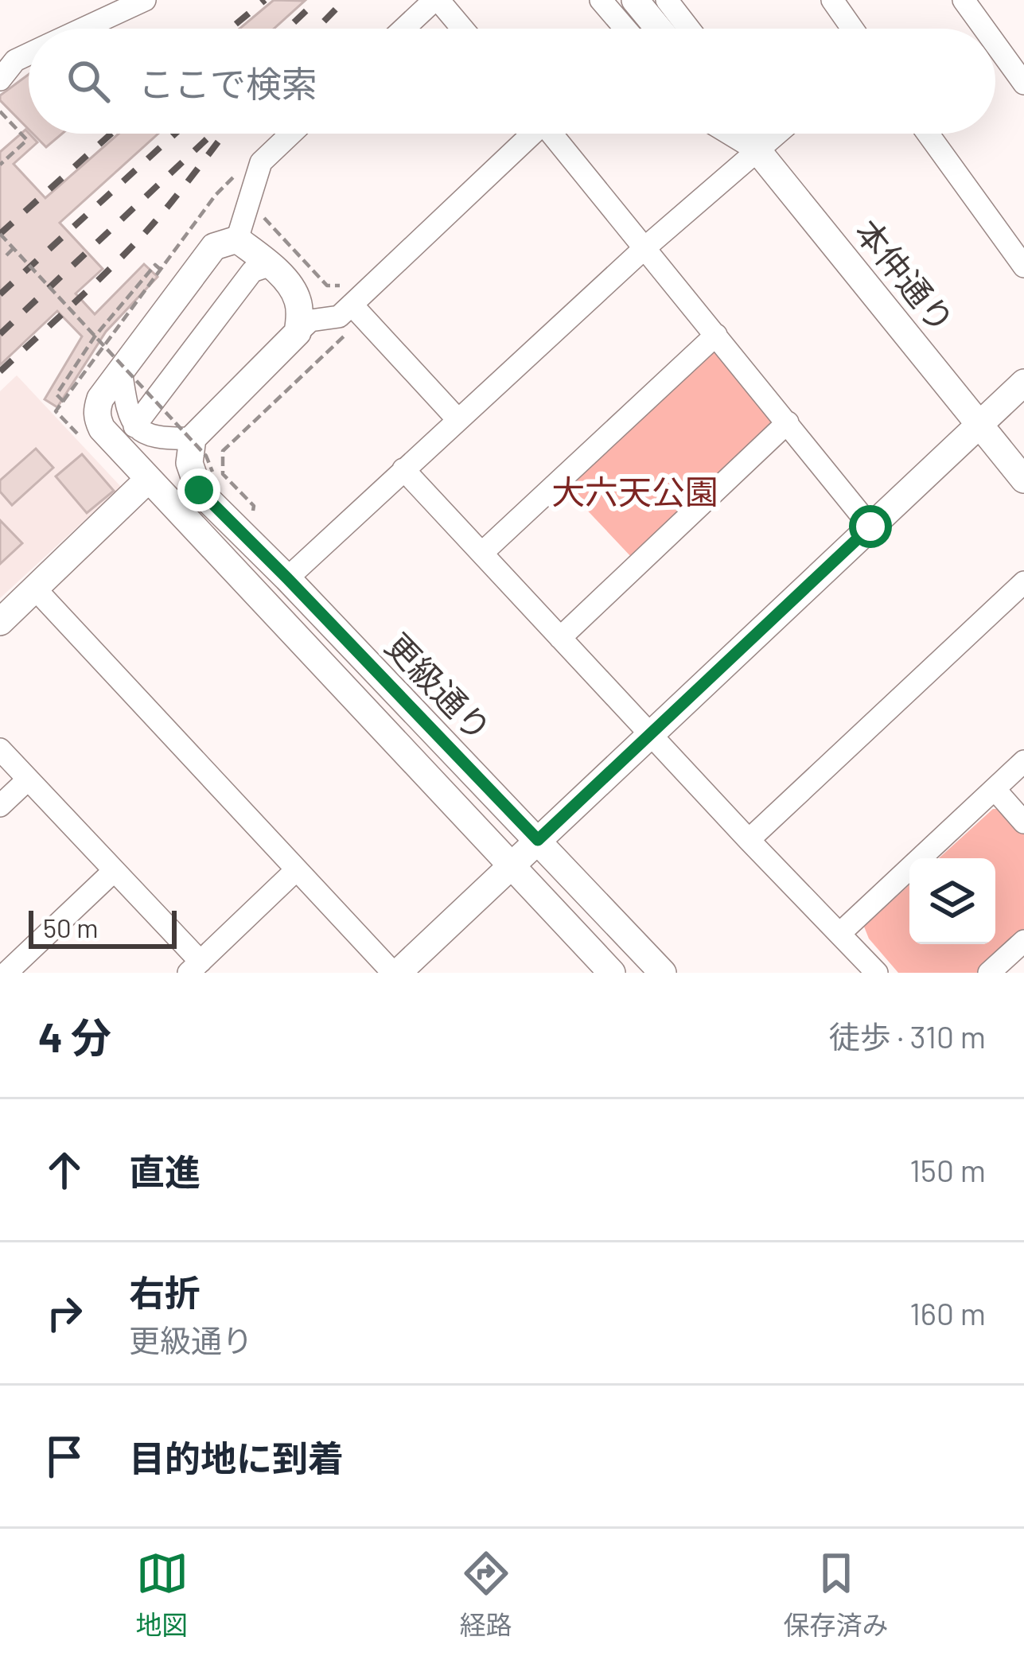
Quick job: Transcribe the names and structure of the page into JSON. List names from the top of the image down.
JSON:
{
  "streets": {
    "street": ["本仲通り", "更級通り"]
  },
  "parks": ["大六天公園"],
  "scale_bar": "50 m",
  "page": {
    "search": "ここで検索",
    "scale": "50 m",
    "heading": ["4 分", "徒歩 · 310 m"],
    "list": [
      ["直進", "150 m"],
      ["右折", "更級通り", "160 m"],
      "目的地に到着"
    ],
    "nav": ["地図", "経路", "保存済み"]
  }
}
